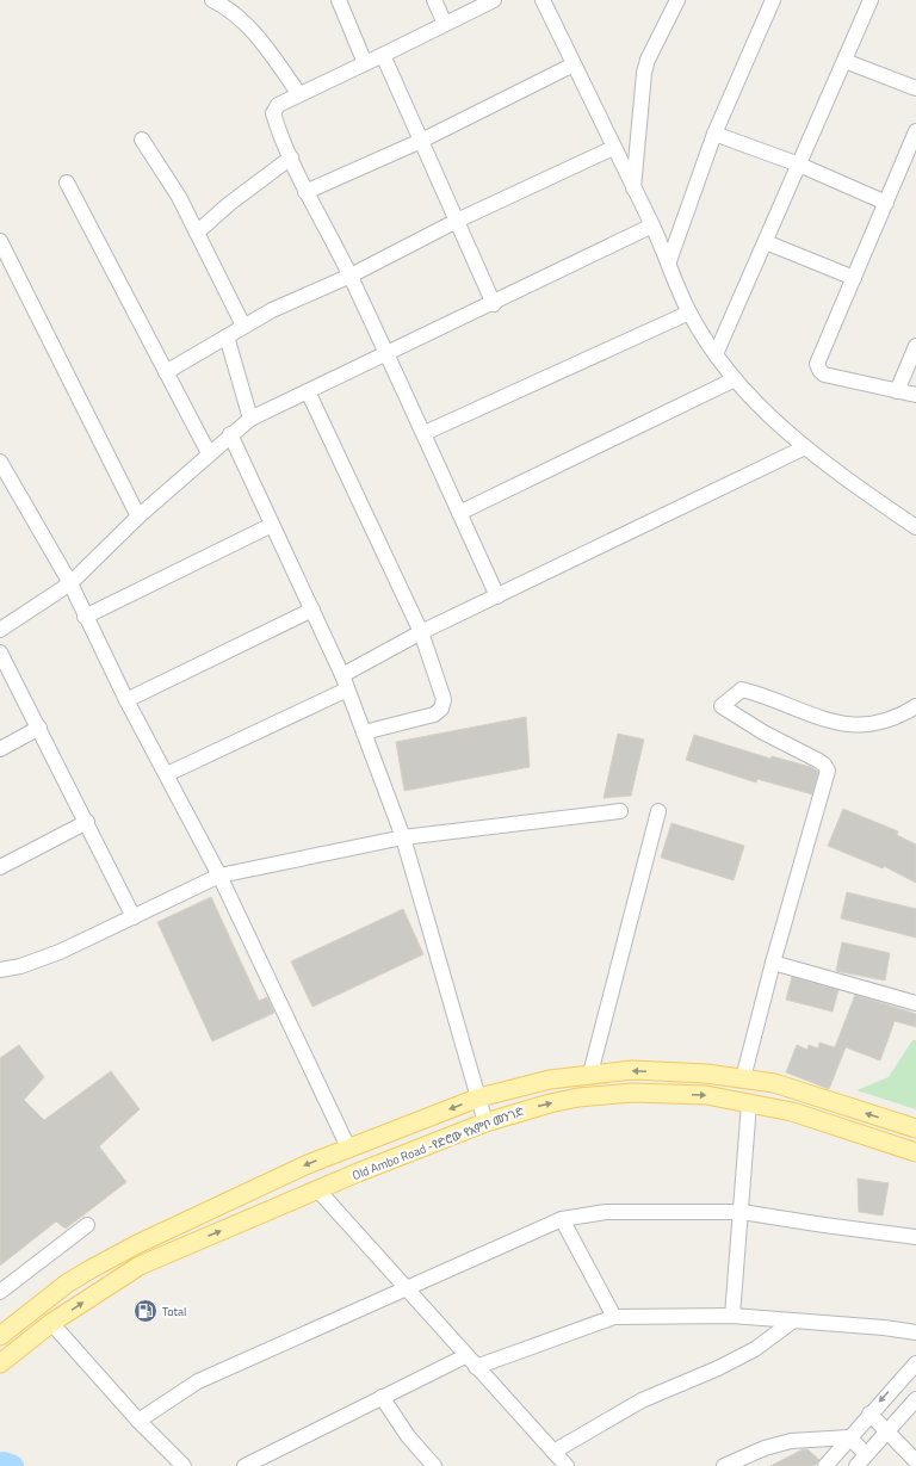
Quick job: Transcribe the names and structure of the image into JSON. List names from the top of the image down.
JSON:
{
  "streets": {
    "main road": ["Old Ambo Road -የድሮው የአምቦ መንገድ"]
  },
  "places": {
    "fuel station": ["Total"]
  }
}
